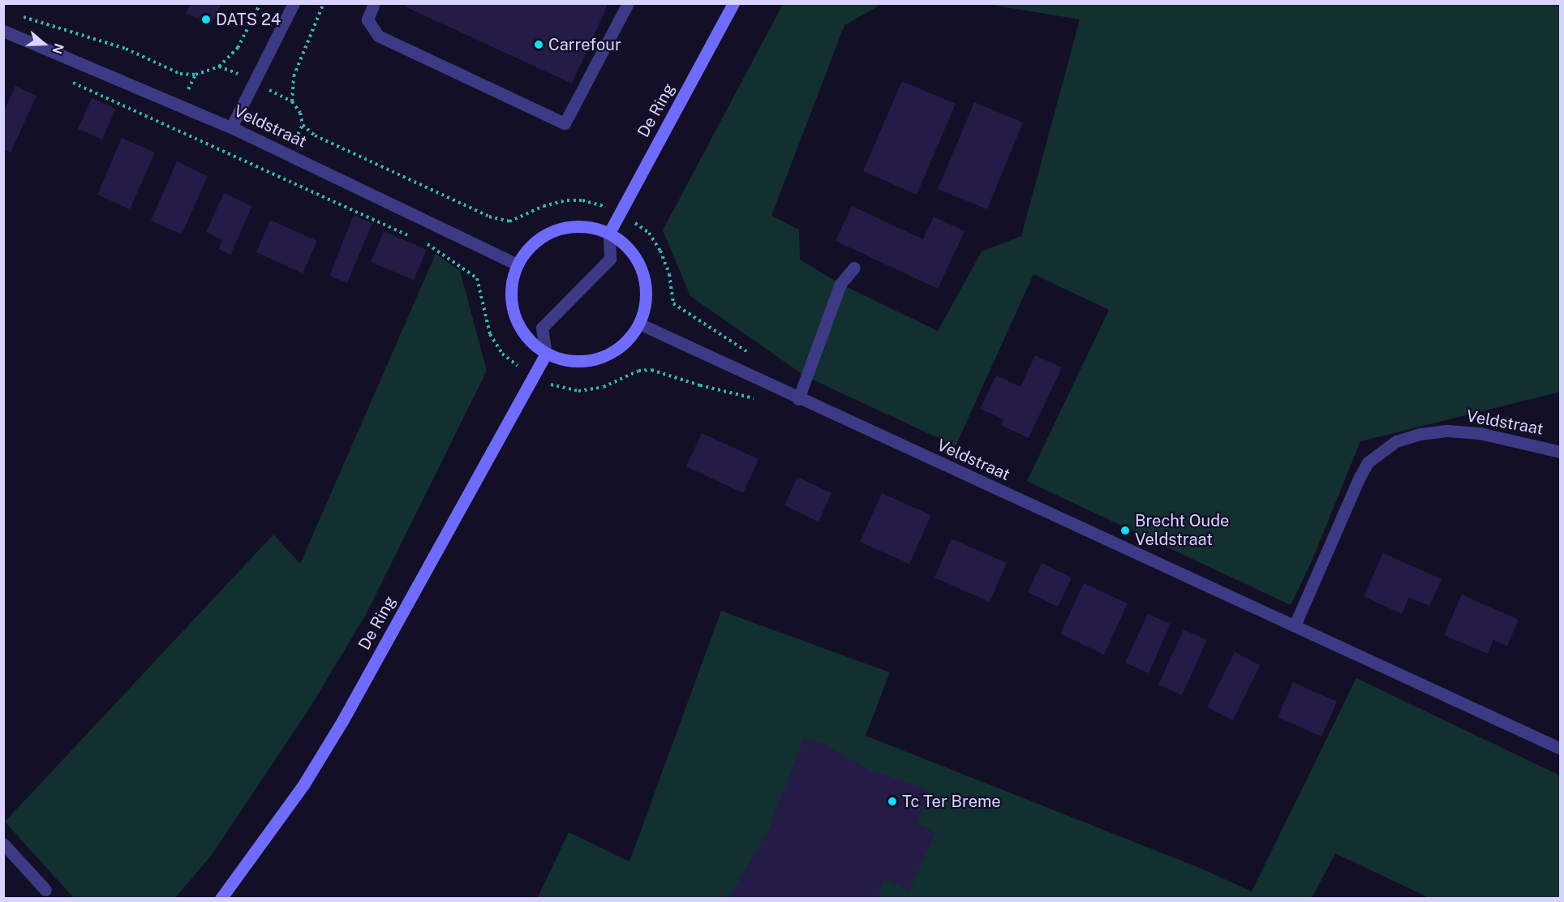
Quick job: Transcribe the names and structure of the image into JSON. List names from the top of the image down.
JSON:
{
  "streets": {
    "main road": ["De Ring"],
    "street": ["Veldstraat"]
  },
  "places": [
    "DATS 24",
    "Carrefour",
    "Brecht Oude Veldstraat",
    "Tc Ter Breme"
  ],
  "north": "right"
}
